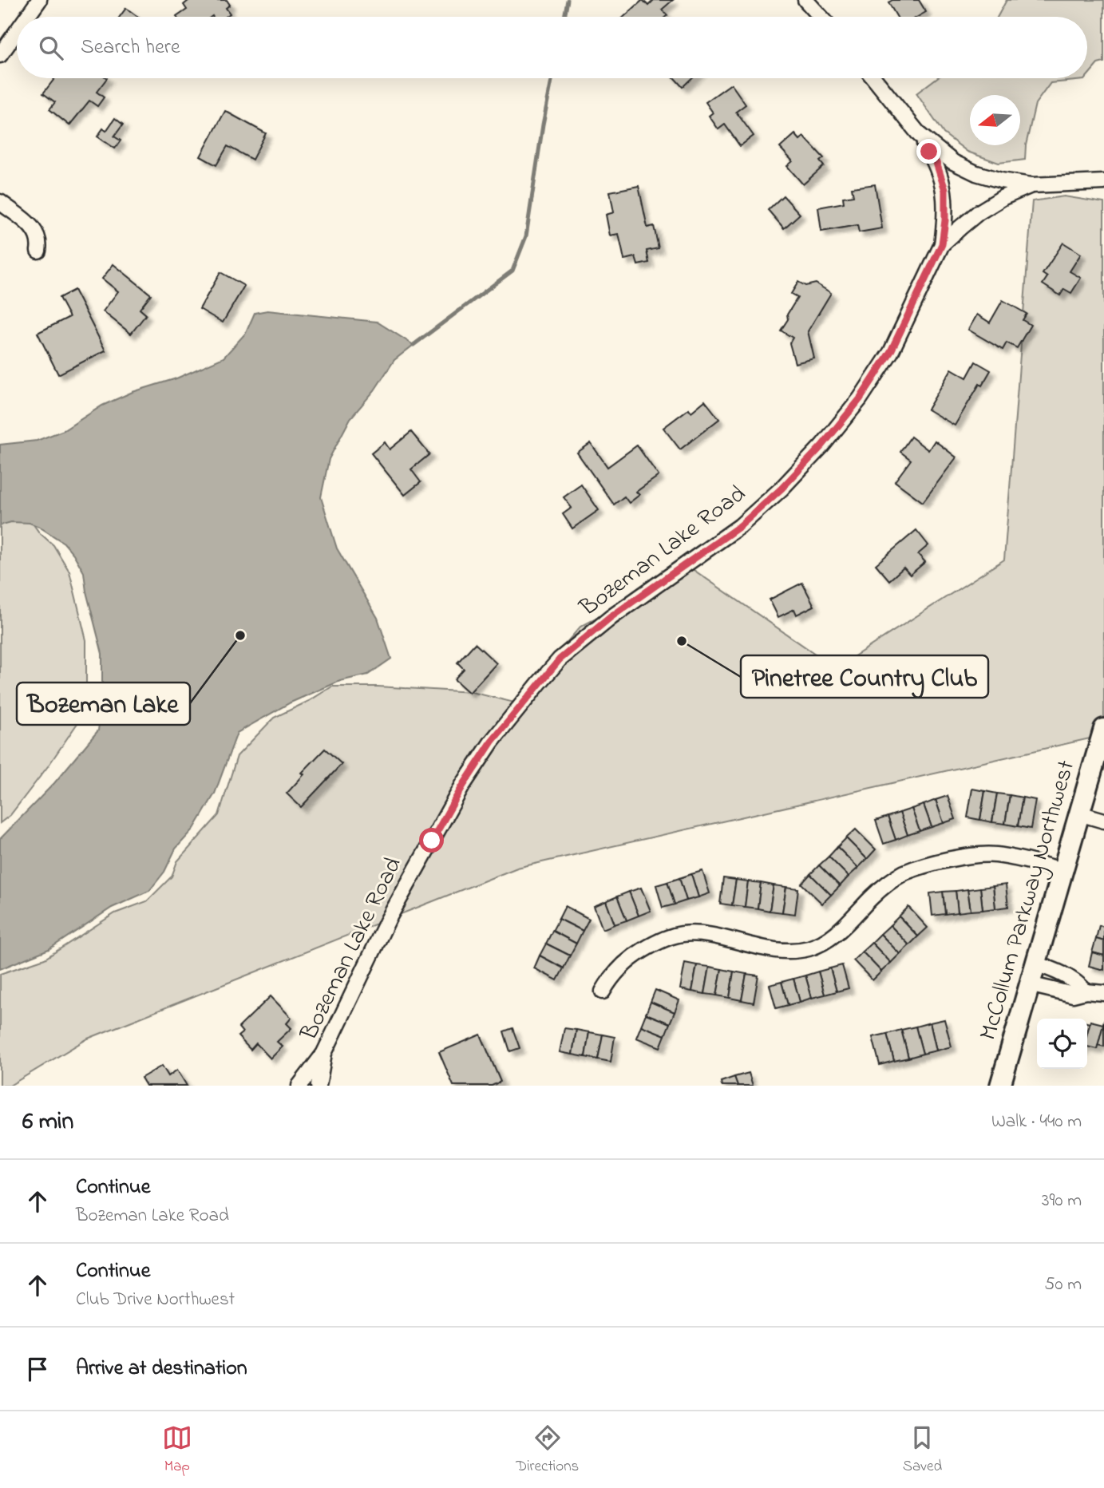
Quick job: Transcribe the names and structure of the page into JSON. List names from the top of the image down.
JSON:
{
  "streets": {
    "street": ["Bozeman Lake Road", "McCollum Parkway Northwest"]
  },
  "places": ["Bozeman Lake", "Pinetree Country Club"],
  "north": "left",
  "page": {
    "search": "Search here",
    "heading": ["6 min", "Walk · 440 m"],
    "list": [
      ["Continue", "Bozeman Lake Road", "390 m"],
      ["Continue", "Club Drive Northwest", "50 m"],
      "Arrive at destination"
    ],
    "nav": ["Map", "Directions", "Saved"]
  }
}
